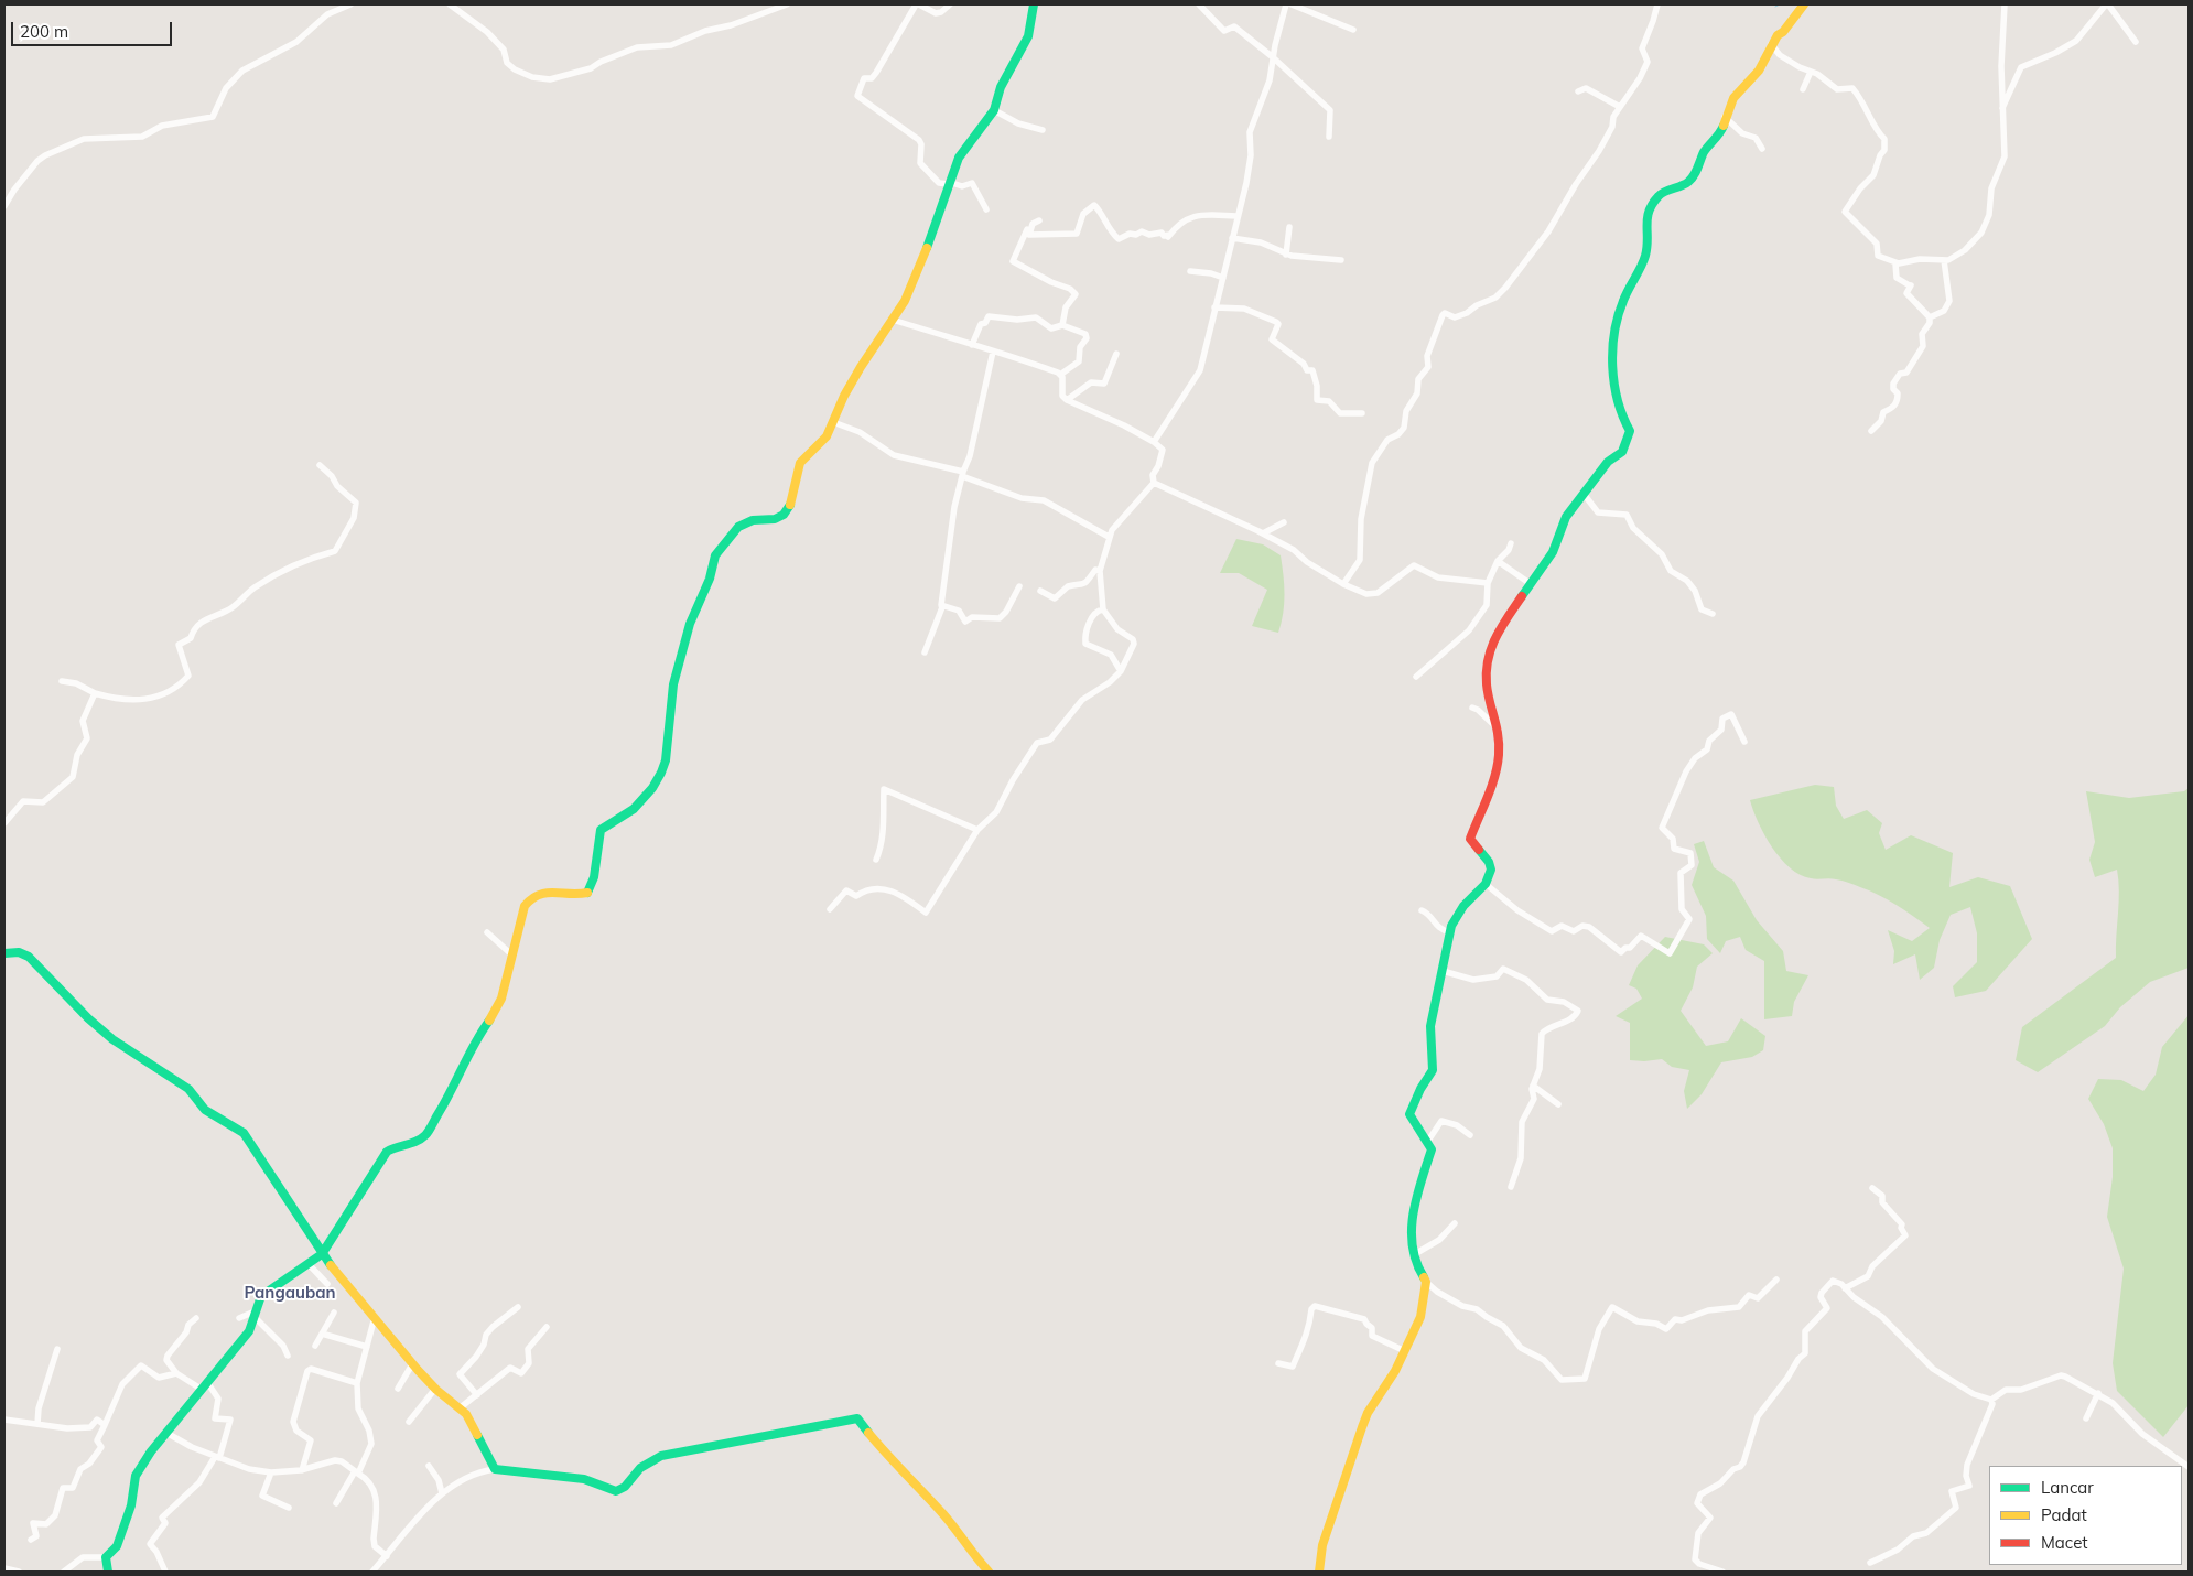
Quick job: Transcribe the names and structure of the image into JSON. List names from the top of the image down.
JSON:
{
  "districts": ["Pangauban"],
  "legend": ["Lancar", "Padat", "Macet"],
  "scale_bar": "200 m"
}
